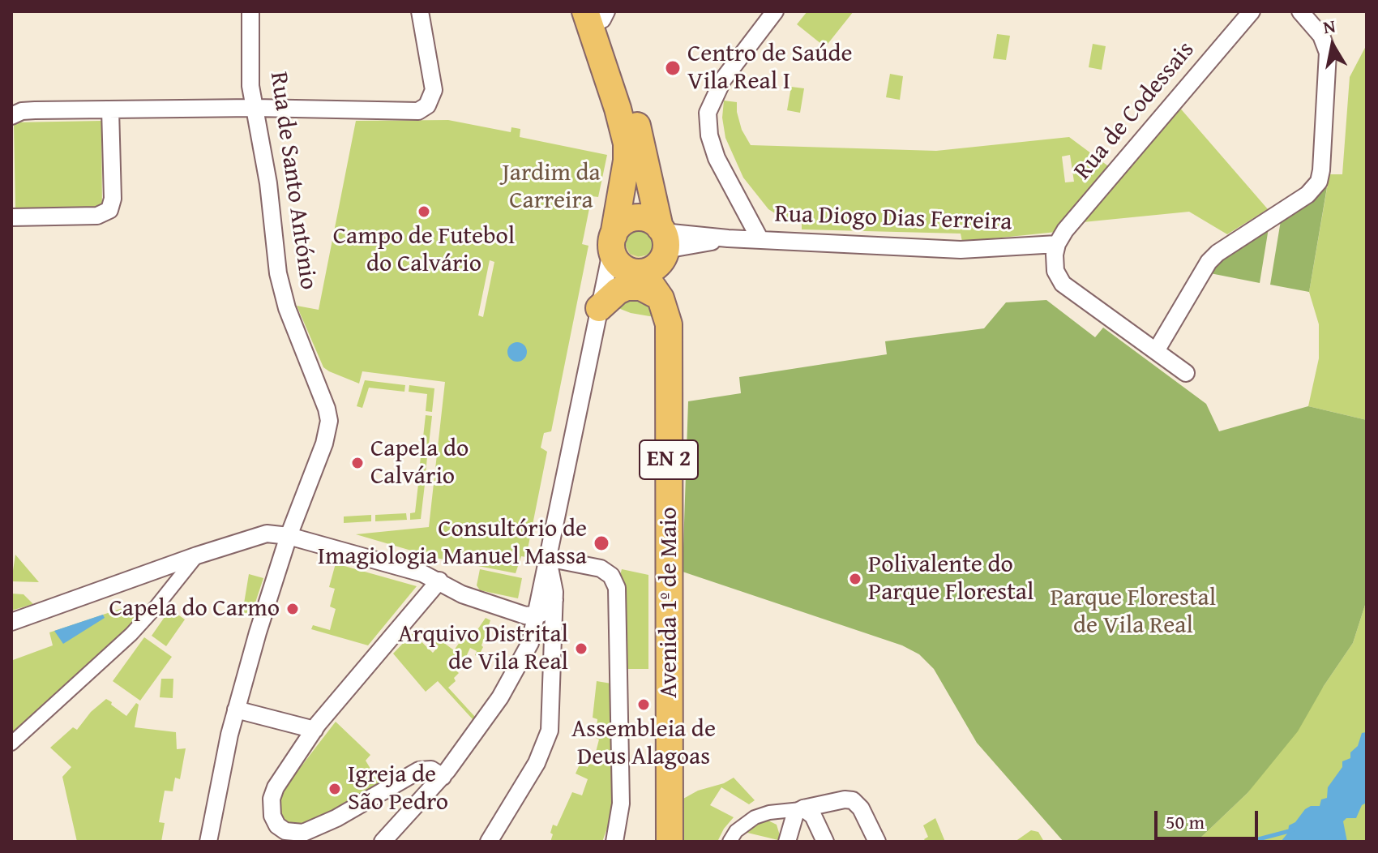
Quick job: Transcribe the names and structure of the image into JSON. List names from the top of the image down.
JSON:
{
  "streets": {
    "main road": ["EN 2", "Avenida 1º de Maio"],
    "street": ["Rua de Codessais", "Rua de Santo António", "Rua Diogo Dias Ferreira"]
  },
  "crossings": [
    ["Rua de Codessais", "Rua Diogo Dias Ferreira"],
    ["Rua Diogo Dias Ferreira", "EN 2"],
    ["Rua Diogo Dias Ferreira", "Avenida 1º de Maio"],
    ["EN 2", "Avenida 1º de Maio"]
  ],
  "parks": ["Jardim da Carreira", "Parque Florestal de Vila Real"],
  "places": [
    "Centro de Saúde Vila Real I",
    "Campo de Futebol do Calvário",
    "Capela do Calvário",
    "Consultório de Imagiologia Manuel Massa",
    "Polivalente do Parque Florestal",
    "Capela do Carmo",
    "Arquivo Distrital de Vila Real",
    "Assembleia de Deus Alagoas",
    "Igreja de São Pedro"
  ],
  "scale_bar": "50 m",
  "north": "top"
}
